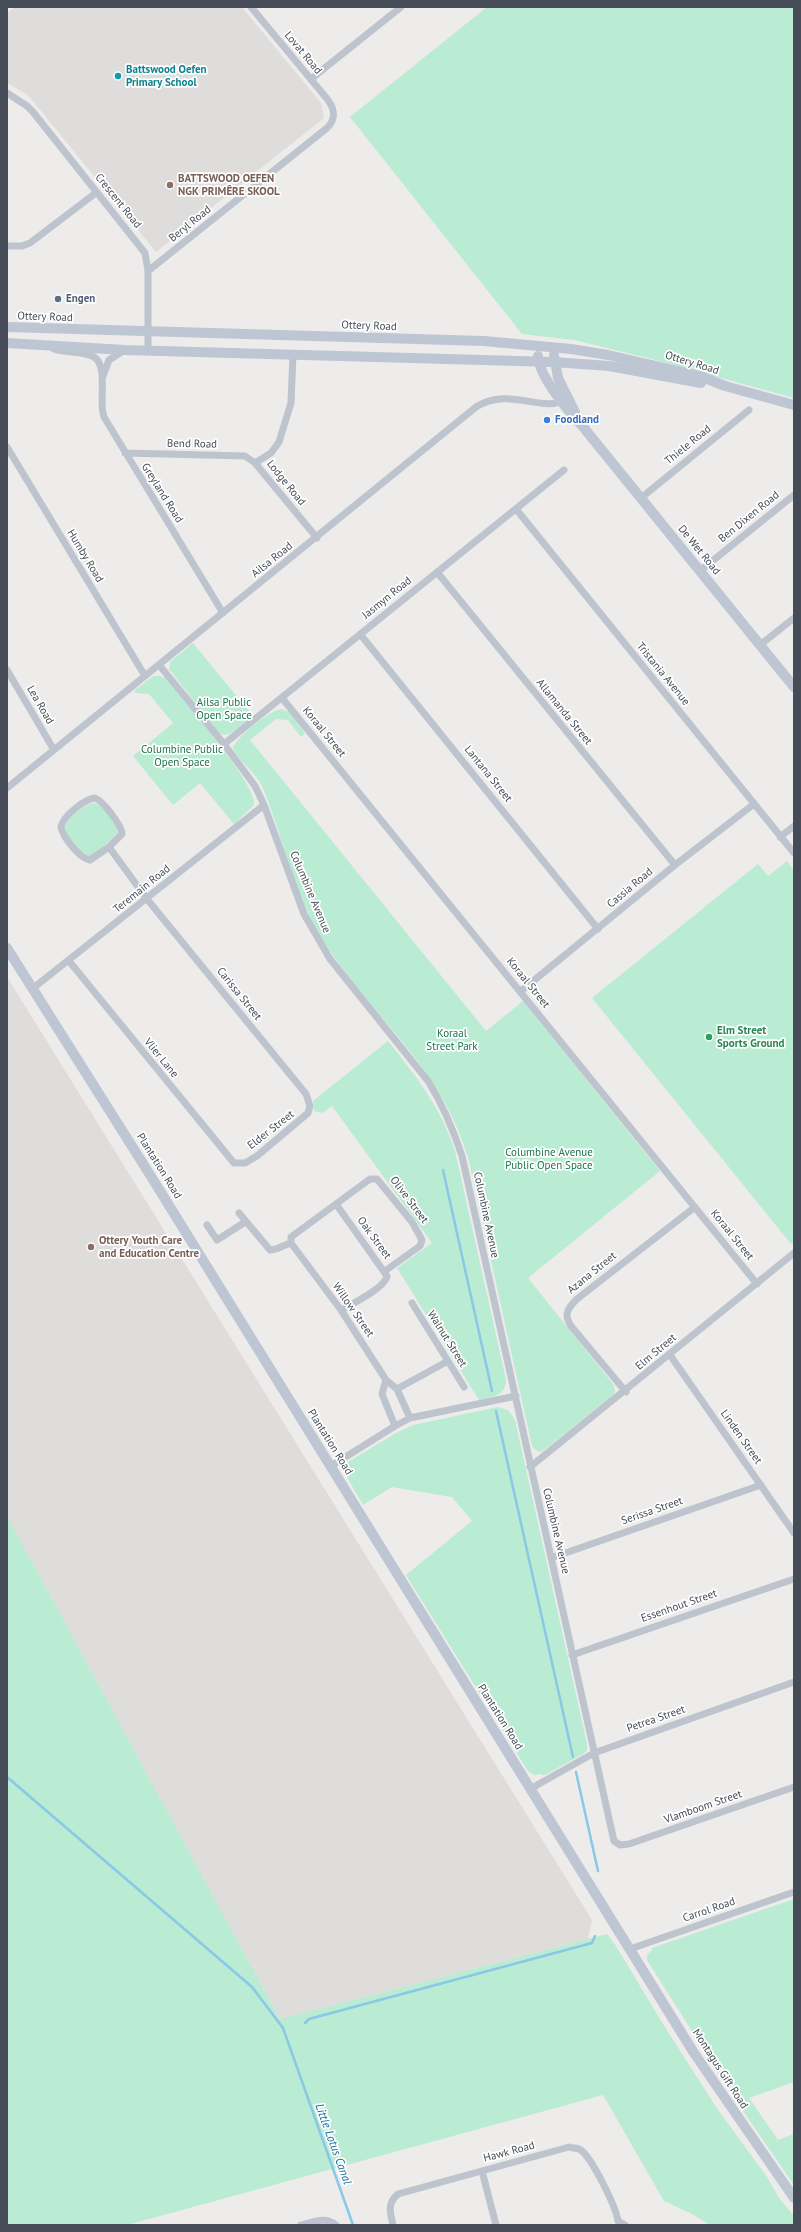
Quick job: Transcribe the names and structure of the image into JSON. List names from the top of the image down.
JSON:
{
  "streets": {
    "street": [
      "Lovat Road",
      "Crescent Road",
      "Beryl Road",
      "Ottery Road",
      "Bend Road",
      "Thiele Road",
      "Lodge Road",
      "Greyland Road",
      "Ben Dixen Road",
      "De Wet Road",
      "Humby Road",
      "Ailsa Road",
      "Jasmyn Road",
      "Tristania Avenue",
      "Lea Road",
      "Allamanda Street",
      "Koraal Street",
      "Lantana Street",
      "Cassia Road",
      "Teremain Road",
      "Columbine Avenue",
      "Carissa Street",
      "Vlier Lane",
      "Elder Street",
      "Plantation Road",
      "Olive Street",
      "Oak Street",
      "Azana Street",
      "Willow Street",
      "Walnut Street",
      "Elm Street",
      "Linden Street",
      "Serissa Street",
      "Essenhout Street",
      "Petrea Street",
      "Vlamboom Street",
      "Carrol Road",
      "Montagus Gift Road",
      "Hawk Road"
    ]
  },
  "crossings": [
    ["Lovat Road", "Beryl Road"],
    ["Crescent Road", "Beryl Road"],
    ["Crescent Road", "Ottery Road"],
    ["Ottery Road", "Lodge Road"],
    ["Ottery Road", "De Wet Road"],
    ["Bend Road", "Lodge Road"],
    ["Bend Road", "Greyland Road"],
    ["Thiele Road", "De Wet Road"],
    ["Lodge Road", "Ailsa Road"],
    ["Greyland Road", "Ailsa Road"],
    ["Ben Dixen Road", "De Wet Road"],
    ["De Wet Road", "Ailsa Road"],
    ["Humby Road", "Ailsa Road"],
    ["Ailsa Road", "Lea Road"],
    ["Ailsa Road", "Columbine Avenue"],
    ["Jasmyn Road", "Tristania Avenue"],
    ["Jasmyn Road", "Allamanda Street"],
    ["Jasmyn Road", "Koraal Street"],
    ["Jasmyn Road", "Lantana Street"],
    ["Jasmyn Road", "Columbine Avenue"],
    ["Tristania Avenue", "Cassia Road"],
    ["Allamanda Street", "Cassia Road"],
    ["Koraal Street", "Cassia Road"],
    ["Koraal Street", "Azana Street"],
    ["Koraal Street", "Elm Street"],
    ["Lantana Street", "Cassia Road"],
    ["Teremain Road", "Columbine Avenue"],
    ["Teremain Road", "Carissa Street"],
    ["Teremain Road", "Vlier Lane"],
    ["Teremain Road", "Plantation Road"],
    ["Columbine Avenue", "Elm Street"],
    ["Columbine Avenue", "Serissa Street"],
    ["Columbine Avenue", "Essenhout Street"],
    ["Columbine Avenue", "Petrea Street"],
    ["Columbine Avenue", "Vlamboom Street"],
    ["Carissa Street", "Elder Street"],
    ["Vlier Lane", "Elder Street"],
    ["Plantation Road", "Petrea Street"],
    ["Plantation Road", "Carrol Road"],
    ["Plantation Road", "Montagus Gift Road"],
    ["Olive Street", "Oak Street"],
    ["Olive Street", "Willow Street"],
    ["Oak Street", "Willow Street"],
    ["Azana Street", "Elm Street"],
    ["Elm Street", "Linden Street"],
    ["Linden Street", "Serissa Street"],
    ["Carrol Road", "Montagus Gift Road"]
  ],
  "water": ["Little Lotus Canal"],
  "parks": [
    "Ailsa Public Open Space",
    "Columbine Public Open Space",
    "Koraal Street Park",
    "Columbine Avenue Public Open Space"
  ],
  "places": [
    "Battswood Oefen Primary School",
    "BATTSWOOD OEFEN NGK PRIMÊRE SKOOL",
    "Engen",
    "Foodland",
    "Elm Street Sports Ground",
    "Ottery Youth Care and Education Centre"
  ]
}
